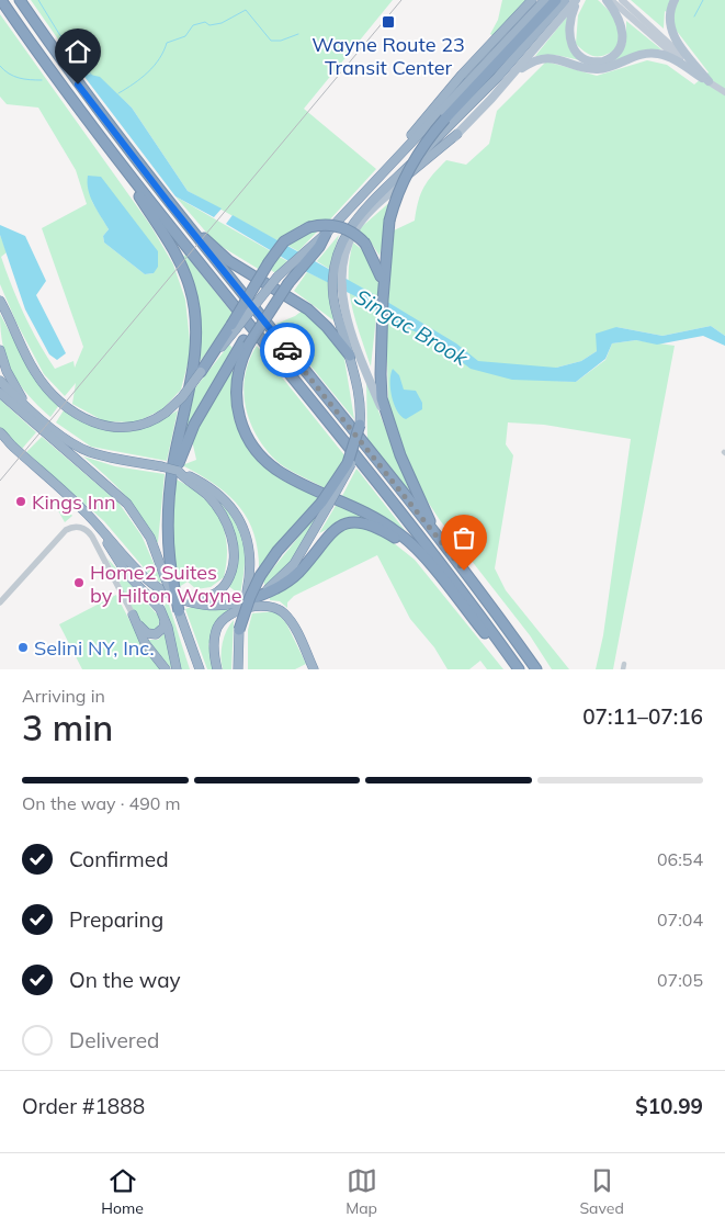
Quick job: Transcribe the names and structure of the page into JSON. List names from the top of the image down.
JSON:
{
  "water": ["Singac Brook"],
  "places": {
    "transit": ["Wayne Route 23 Transit Center"],
    "other": ["Kings Inn", "Home2 Suites by Hilton Wayne", "Selini NY, Inc."]
  },
  "page": {
    "heading": ["3 min", "Arriving in", "07:11–07:16"],
    "panel": ["Order #1888", "$10.99"],
    "bar": "On the way · 490 m",
    "list": [
      ["Confirmed", "06:54"],
      ["Preparing", "07:04"],
      ["On the way", "07:05"],
      "Delivered"
    ],
    "tabs": ["Home", "Map", "Saved"]
  }
}
